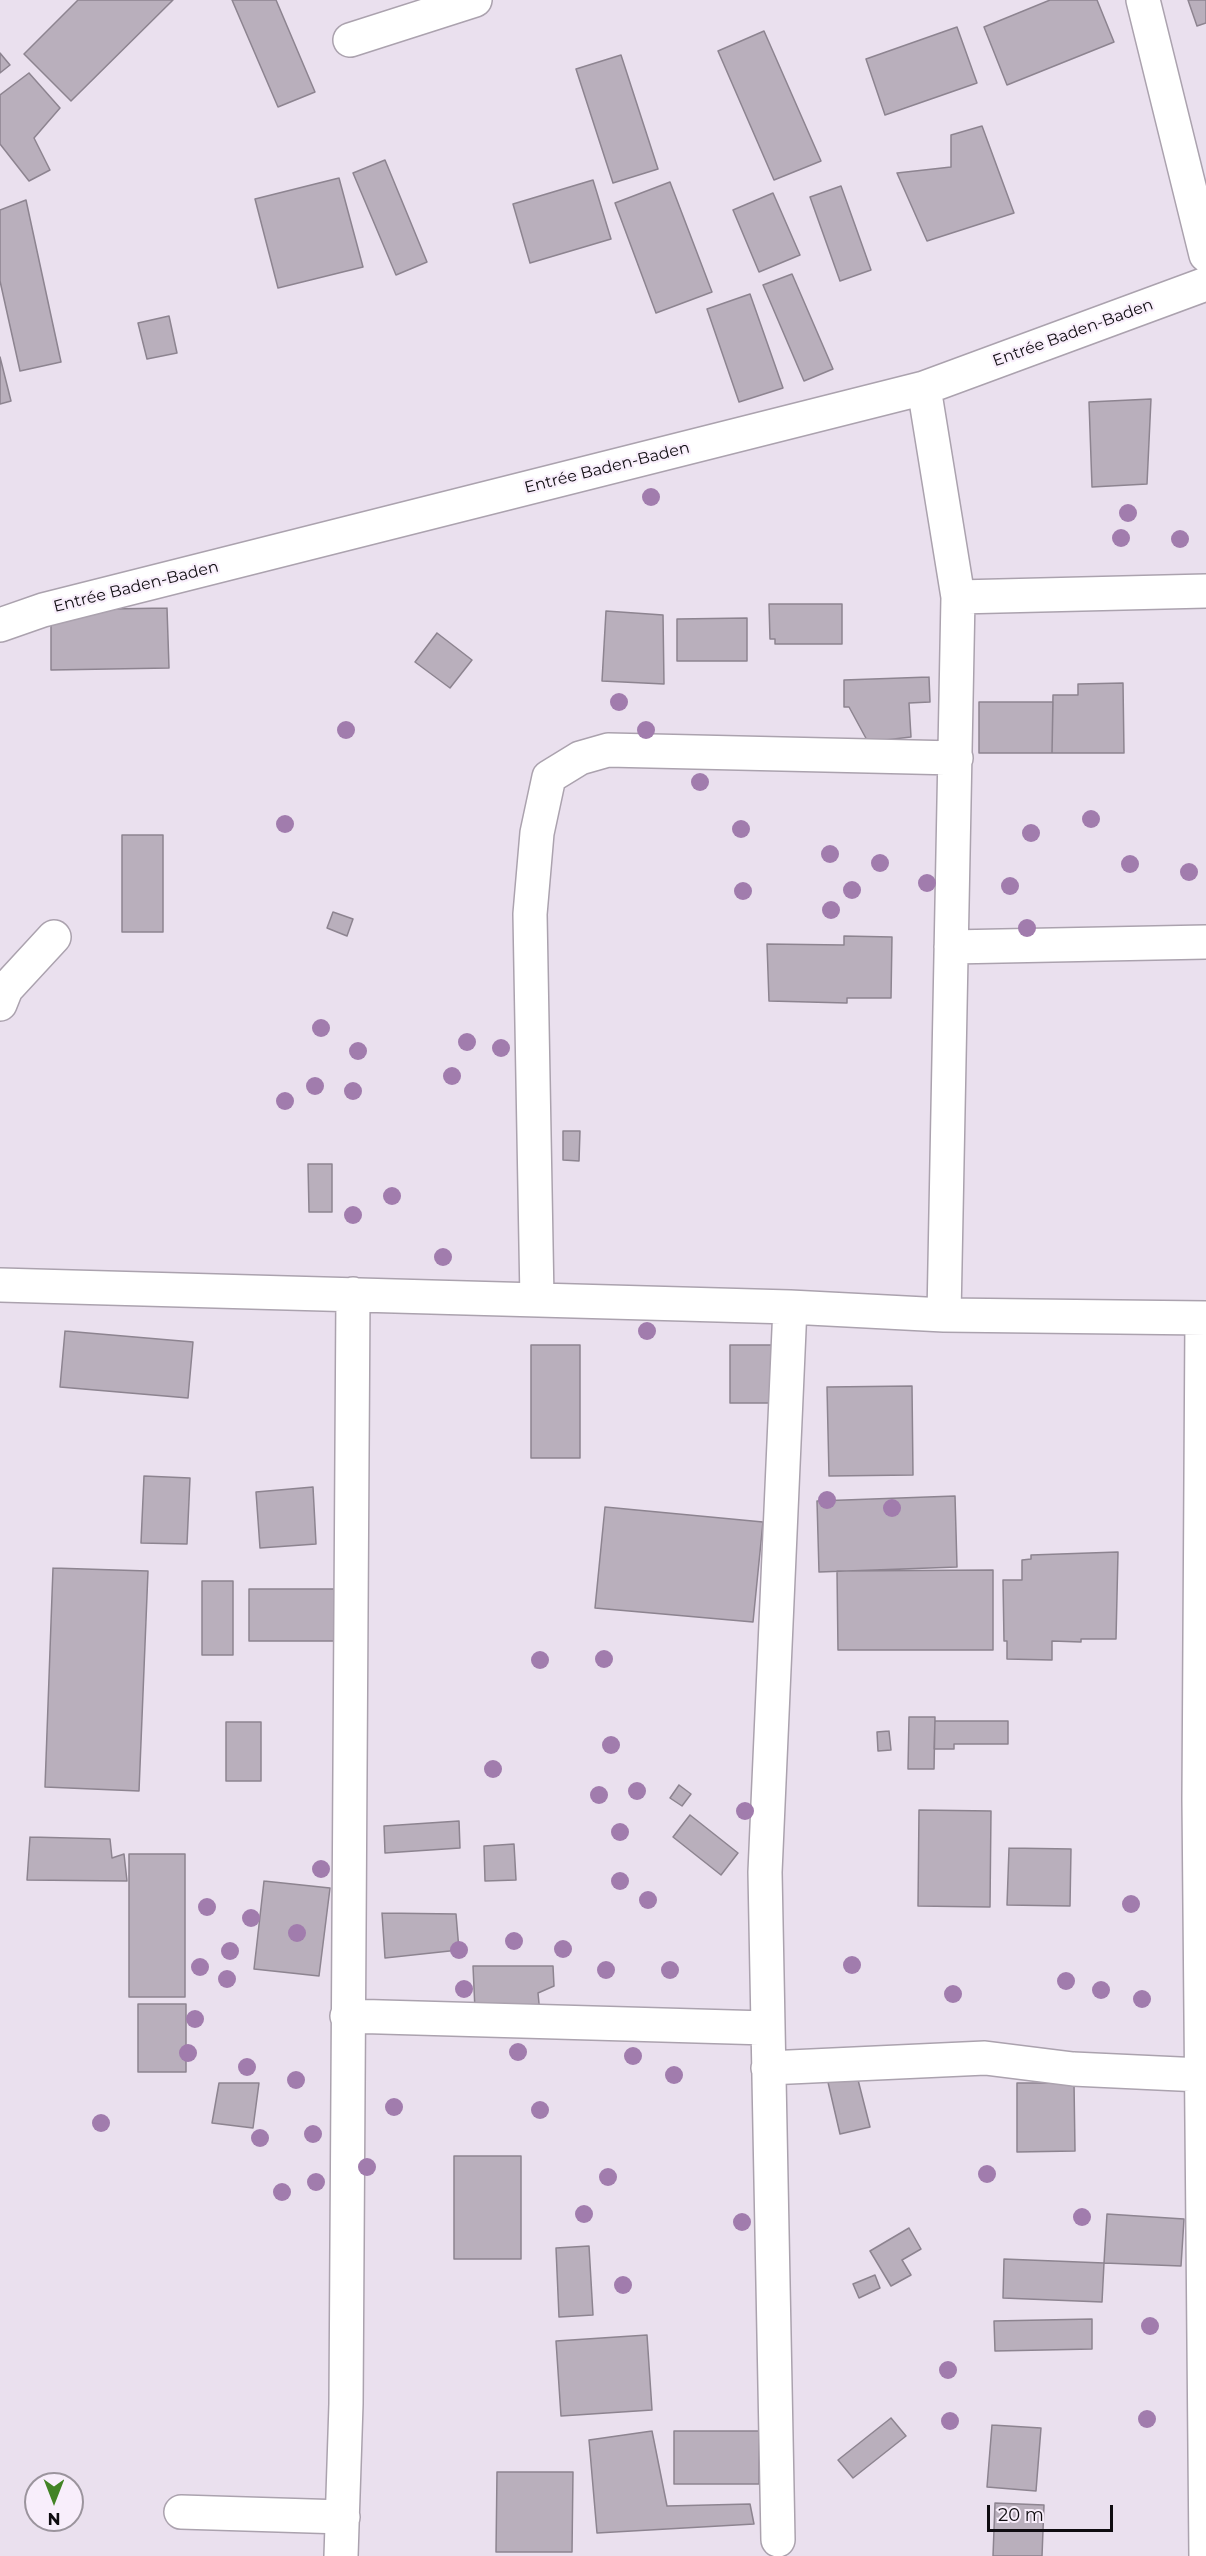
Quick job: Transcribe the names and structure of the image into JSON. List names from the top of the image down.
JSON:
{
  "streets": {
    "street": ["Entrée Baden-Baden"]
  },
  "scale_bar": "20 m",
  "north": "bottom"
}
